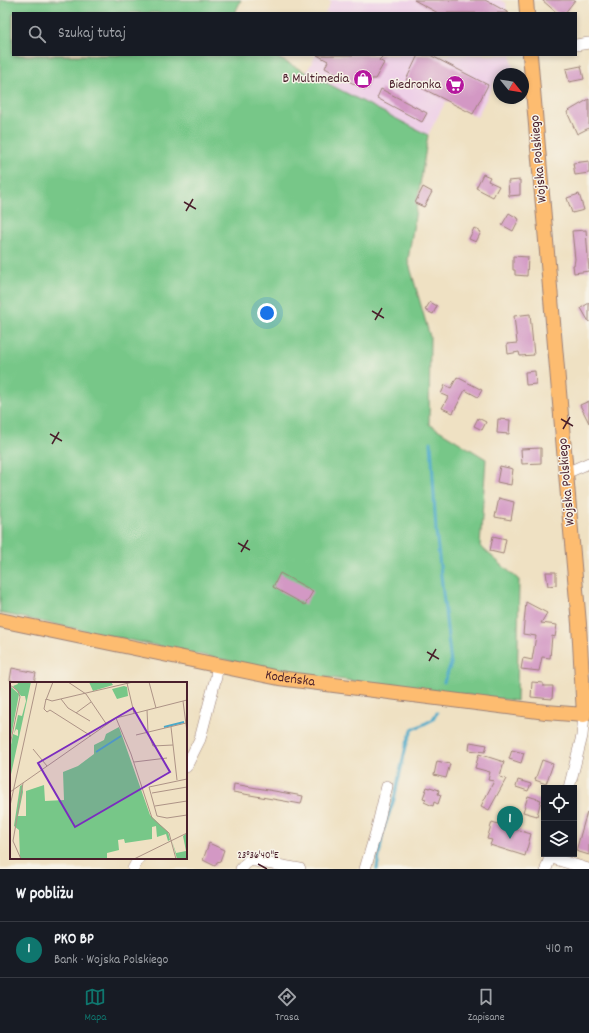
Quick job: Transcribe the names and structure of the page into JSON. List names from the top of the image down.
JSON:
{
  "streets": {
    "main road": ["Wojska Polskiego", "Kodeńska"]
  },
  "crossings": [
    ["Wojska Polskiego", "Kodeńska"]
  ],
  "places": {
    "shop": ["B Multimedia"],
    "supermarket": ["Biedronka"]
  },
  "north": "bottom right",
  "page": {
    "search": "Szukaj tutaj",
    "pins": "1",
    "heading": "W pobliżu",
    "list": [
      {
        "mark": "1",
        "name": "PKO BP",
        "note": "Bank · Wojska Polskiego",
        "value": "410 m"
      }
    ],
    "nav": ["Mapa", "Trasa", "Zapisane"]
  },
  "coordinates": ["23°36'40\"E"]
}
